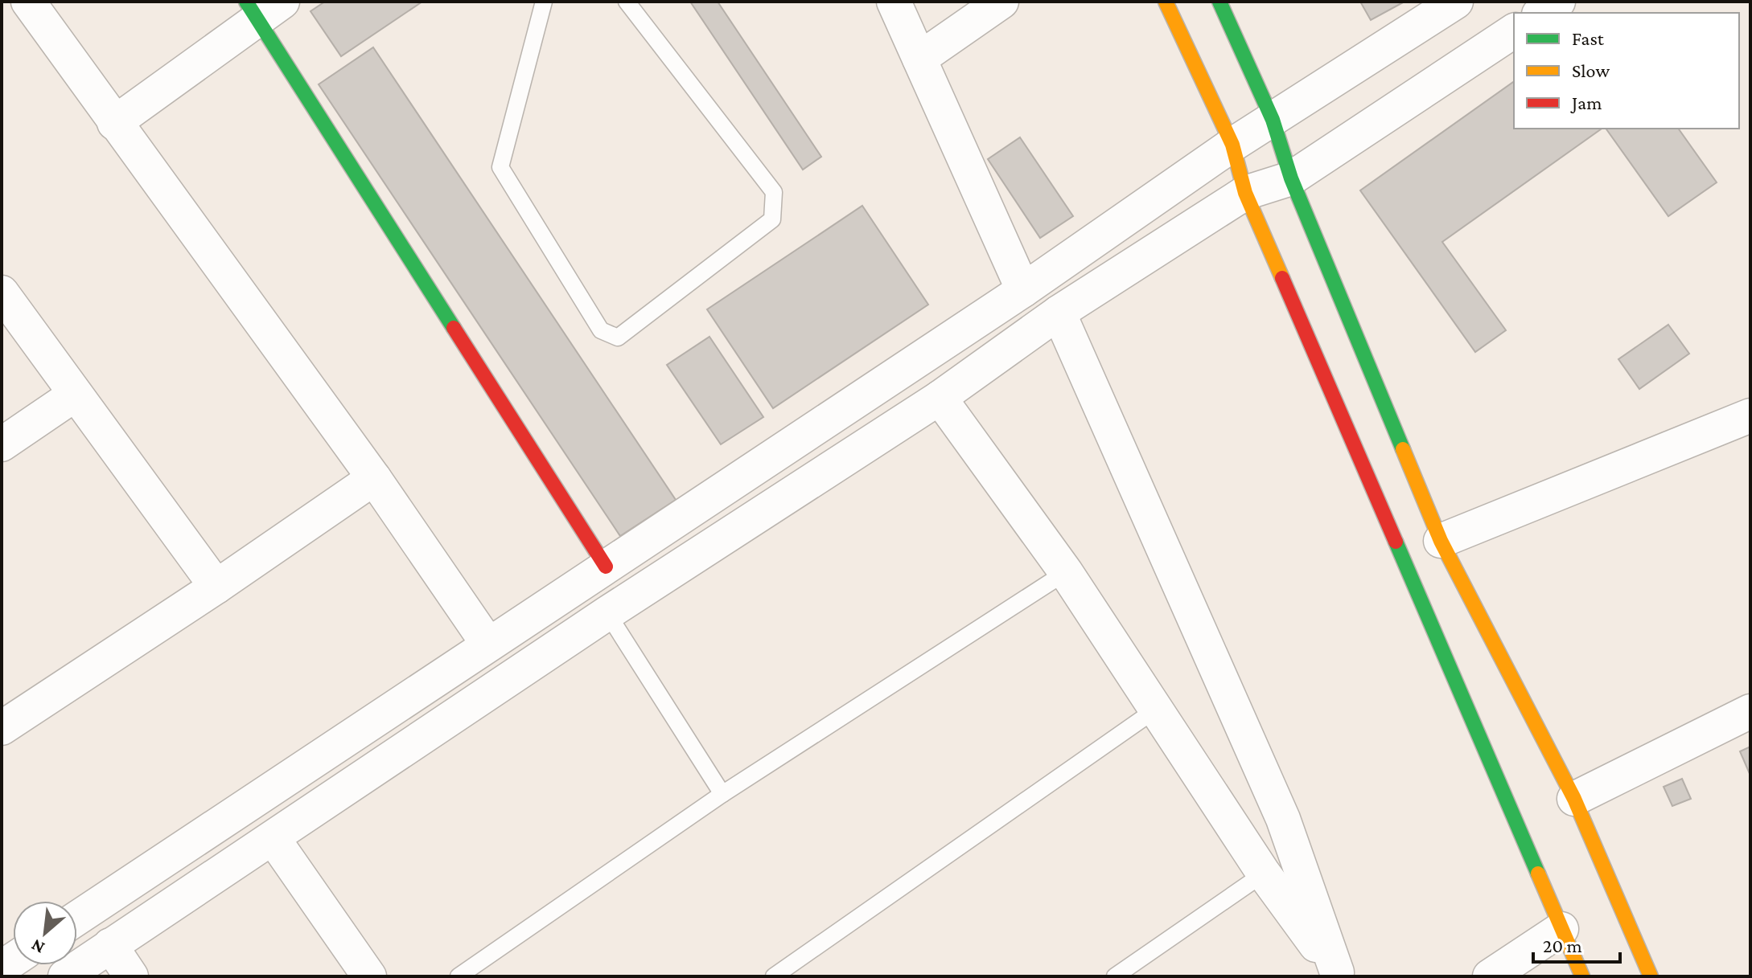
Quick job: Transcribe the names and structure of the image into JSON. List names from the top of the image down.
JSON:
{
  "legend": ["Fast", "Slow", "Jam"],
  "scale_bar": "20 m",
  "north": "bottom left"
}
